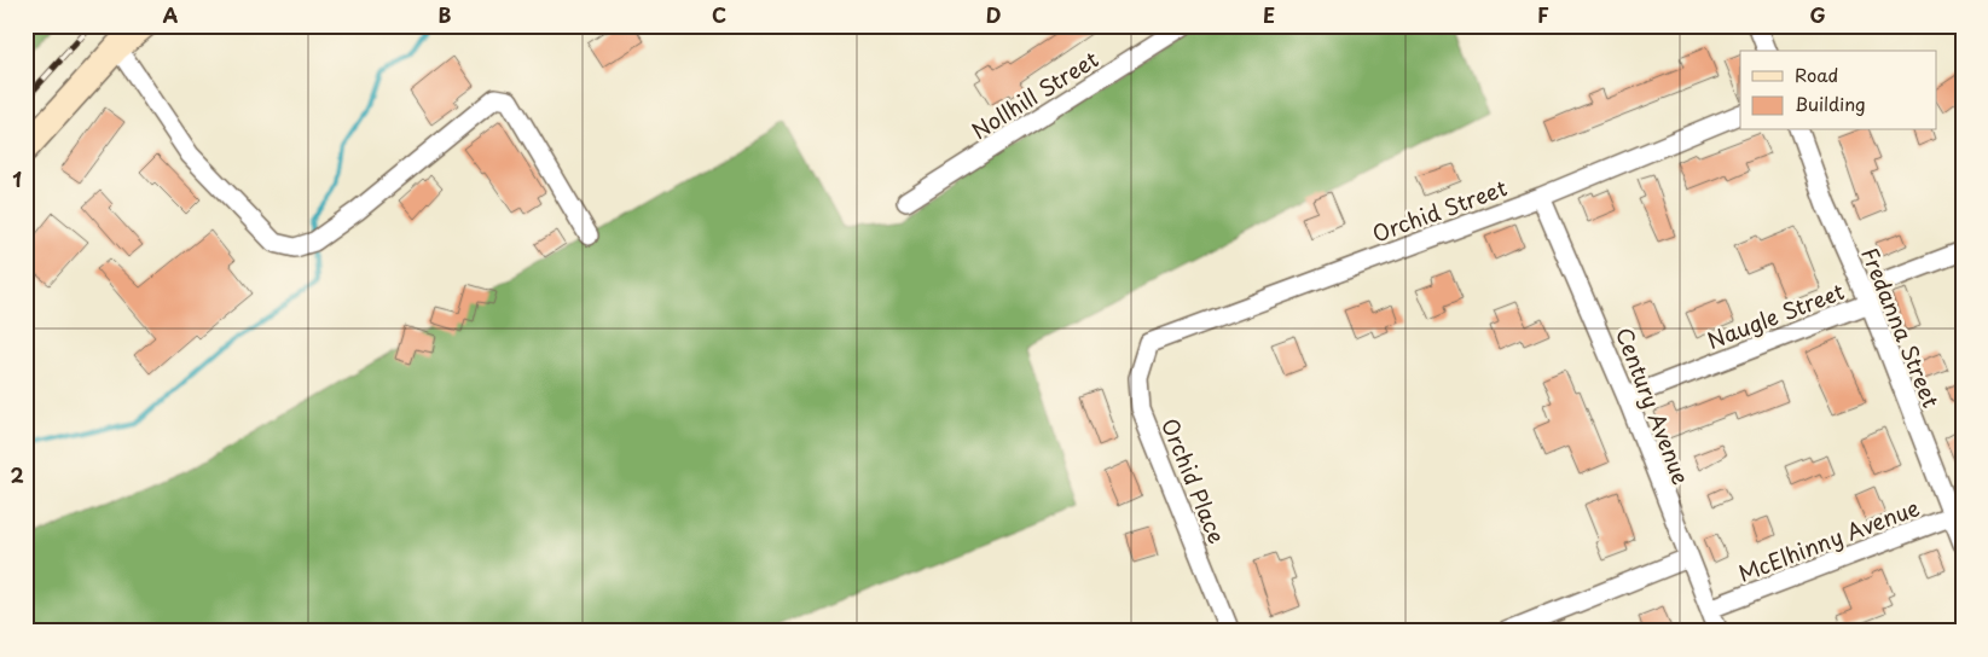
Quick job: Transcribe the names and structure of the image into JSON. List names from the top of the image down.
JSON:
{
  "streets": {
    "street": [
      "Nollhill Street",
      "Orchid Street",
      "Naugle Street",
      "Fredanna Street",
      "Century Avenue",
      "Orchid Place",
      "McElhinny Avenue"
    ]
  },
  "crossings": [
    ["Orchid Street", "Century Avenue"],
    ["Orchid Street", "Orchid Place"],
    ["Naugle Street", "Fredanna Street"],
    ["Naugle Street", "Century Avenue"],
    ["Fredanna Street", "McElhinny Avenue"],
    ["Century Avenue", "McElhinny Avenue"]
  ],
  "legend": ["Road", "Building"],
  "grid": {
    "columns": [
      "A",
      "B",
      "C",
      "D",
      "E",
      "F",
      "G"
    ],
    "rows": ["1", "2"]
  }
}
